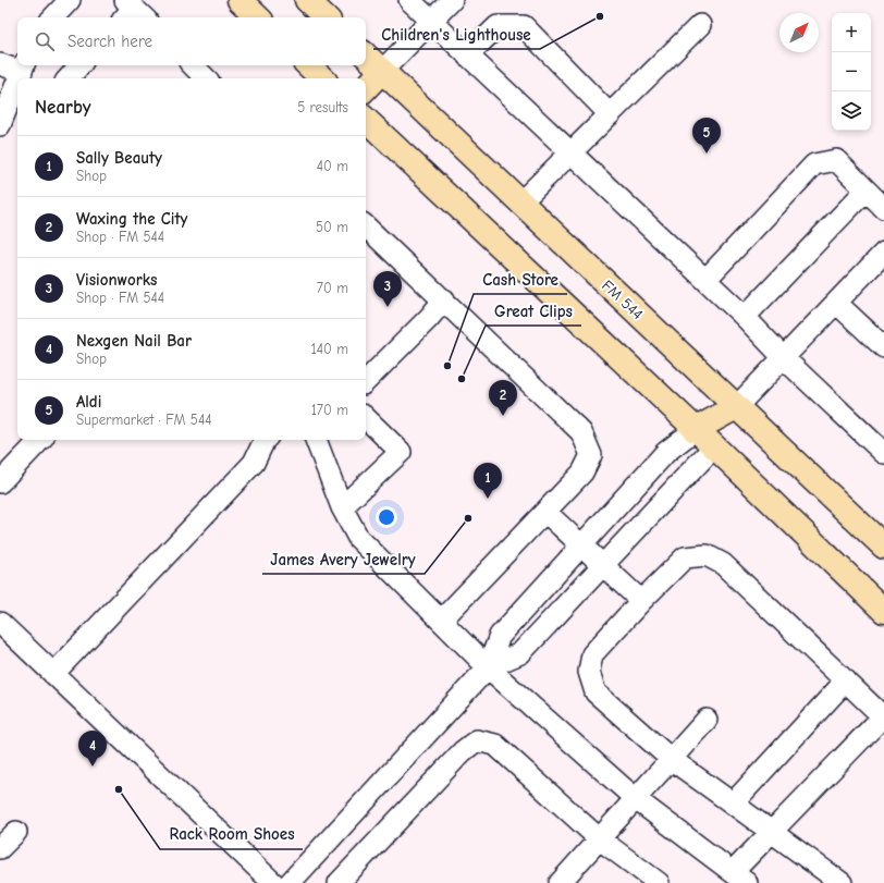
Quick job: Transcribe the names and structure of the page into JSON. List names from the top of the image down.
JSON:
{
  "streets": {
    "main road": ["FM 544"]
  },
  "places": [
    "Children's Lighthouse",
    "Cash Store",
    "Great Clips",
    "James Avery Jewelry",
    "Rack Room Shoes"
  ],
  "north": "top right",
  "page": {
    "map_buttons": ["+", "−"],
    "search": "Search here",
    "heading": ["Nearby", "5 results"],
    "pins": [
      "5",
      "3",
      "2",
      "1",
      "4"
    ],
    "list": [
      {
        "mark": "1",
        "name": "Sally Beauty",
        "note": "Shop",
        "value": "40 m"
      },
      {
        "mark": "2",
        "name": "Waxing the City",
        "note": "Shop · FM 544",
        "value": "50 m"
      },
      {
        "mark": "3",
        "name": "Visionworks",
        "note": "Shop · FM 544",
        "value": "70 m"
      },
      {
        "mark": "4",
        "name": "Nexgen Nail Bar",
        "note": "Shop",
        "value": "140 m"
      },
      {
        "mark": "5",
        "name": "Aldi",
        "note": "Supermarket · FM 544",
        "value": "170 m"
      }
    ]
  }
}
